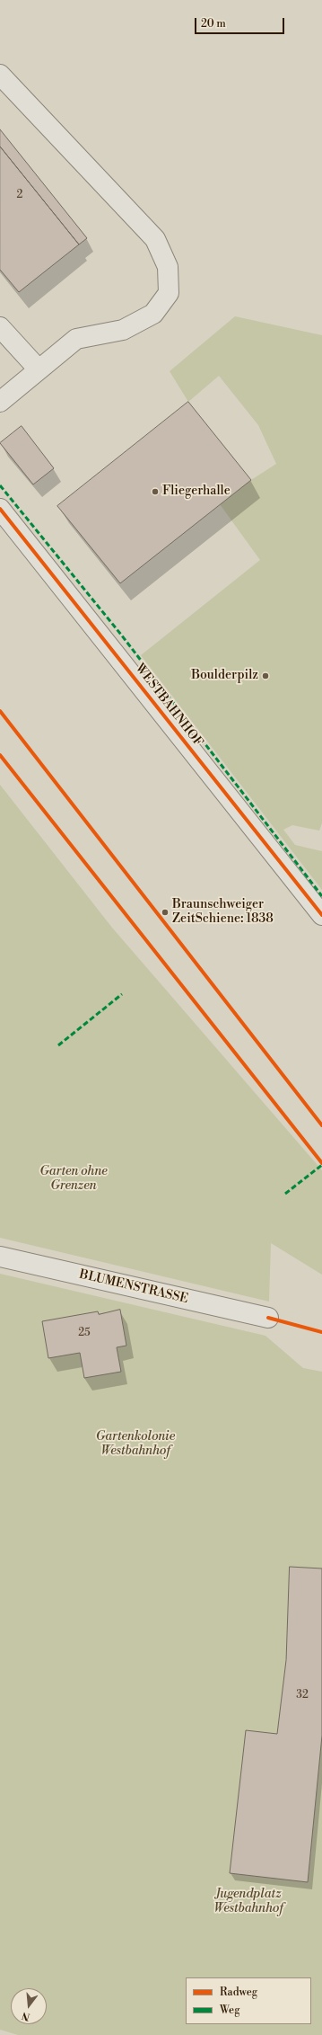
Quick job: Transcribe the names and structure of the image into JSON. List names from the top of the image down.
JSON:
{
  "streets": {
    "street": ["WESTBAHNHOF", "BLUMENSTRASSE"]
  },
  "parks": ["Garten ohne Grenzen", "Gartenkolonie Westbahnhof", "Jugendplatz Westbahnhof"],
  "places": ["Fliegerhalle", "Boulderpilz", "Braunschweiger ZeitSchiene: 1838"],
  "house_numbers": ["2", "25", "32"],
  "legend": ["Radweg", "Weg"],
  "scale_bar": "20 m",
  "north": "bottom"
}
